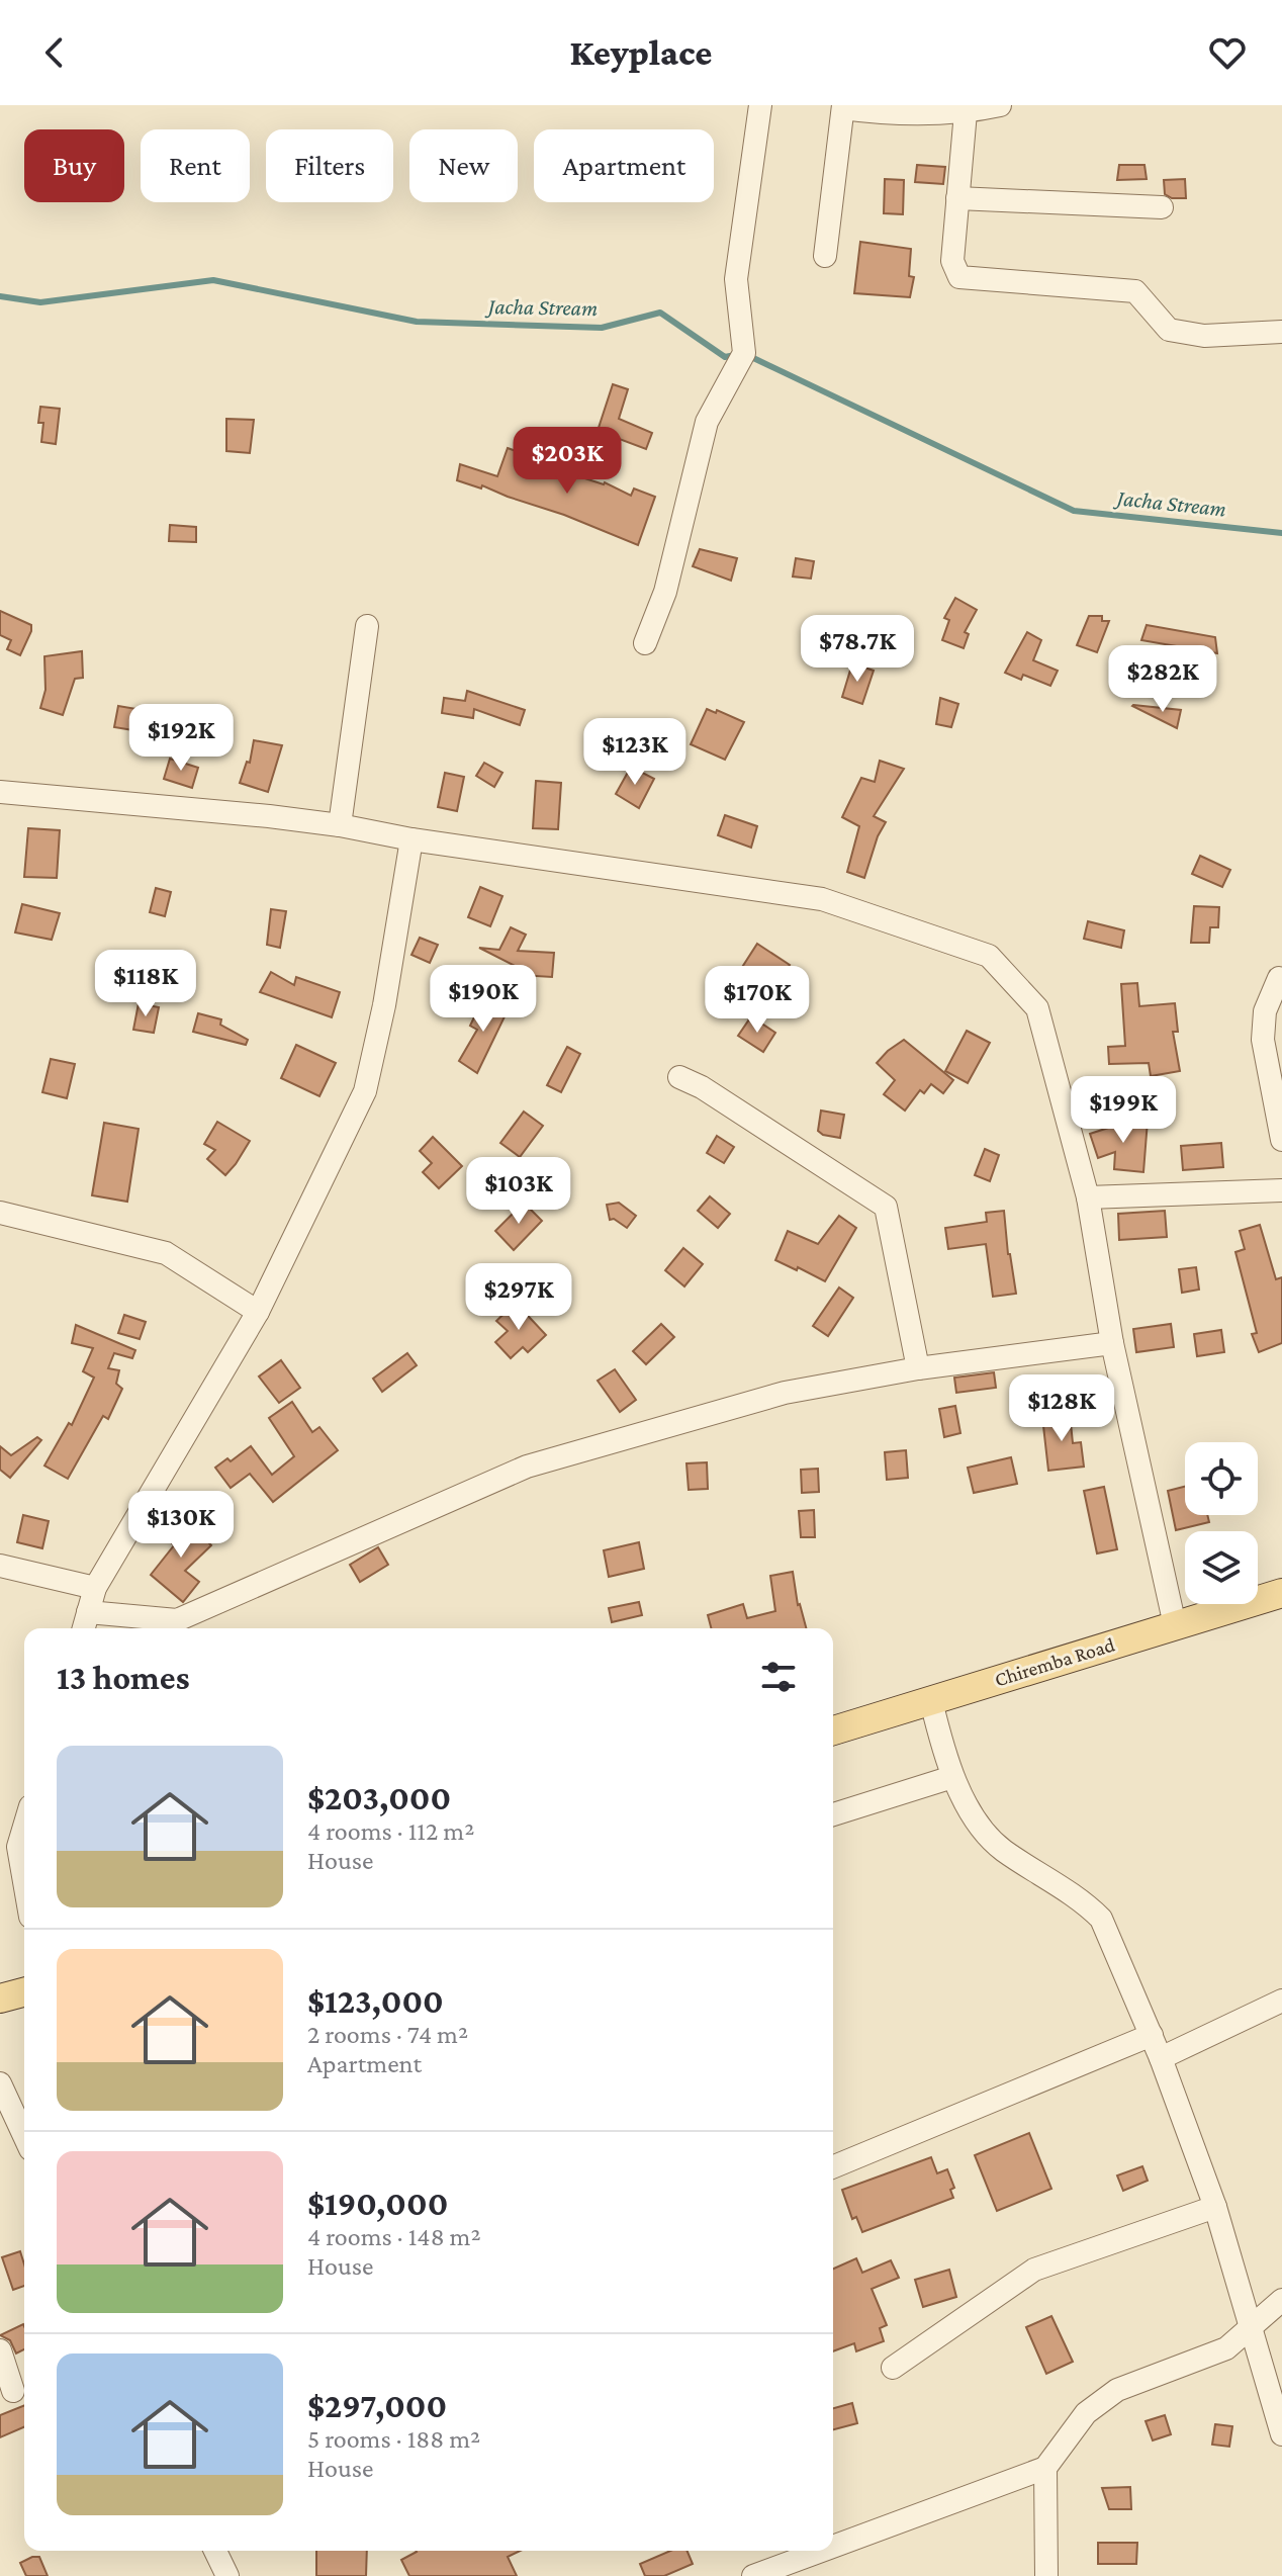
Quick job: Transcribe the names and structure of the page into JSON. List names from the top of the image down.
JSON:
{
  "streets": {
    "main road": ["Chiremba Road"]
  },
  "water": ["Jacha Stream"],
  "page": {
    "header": "Keyplace",
    "chip": [
      "Buy",
      "Rent",
      "Filters",
      "New",
      "Apartment"
    ],
    "price": [
      "$203K",
      "$78.7K",
      "$282K",
      "$192K",
      "$123K",
      "$118K",
      "$190K",
      "$170K",
      "$199K",
      "$103K",
      "$297K",
      "$128K",
      "$130K"
    ],
    "heading": "13 homes",
    "list": [
      {
        "name": "$203,000",
        "note": "4 rooms · 112 m² · House"
      },
      {
        "name": "$123,000",
        "note": "2 rooms · 74 m² · Apartment"
      },
      {
        "name": "$190,000",
        "note": "4 rooms · 148 m² · House"
      },
      {
        "name": "$297,000",
        "note": "5 rooms · 188 m² · House"
      }
    ]
  }
}
